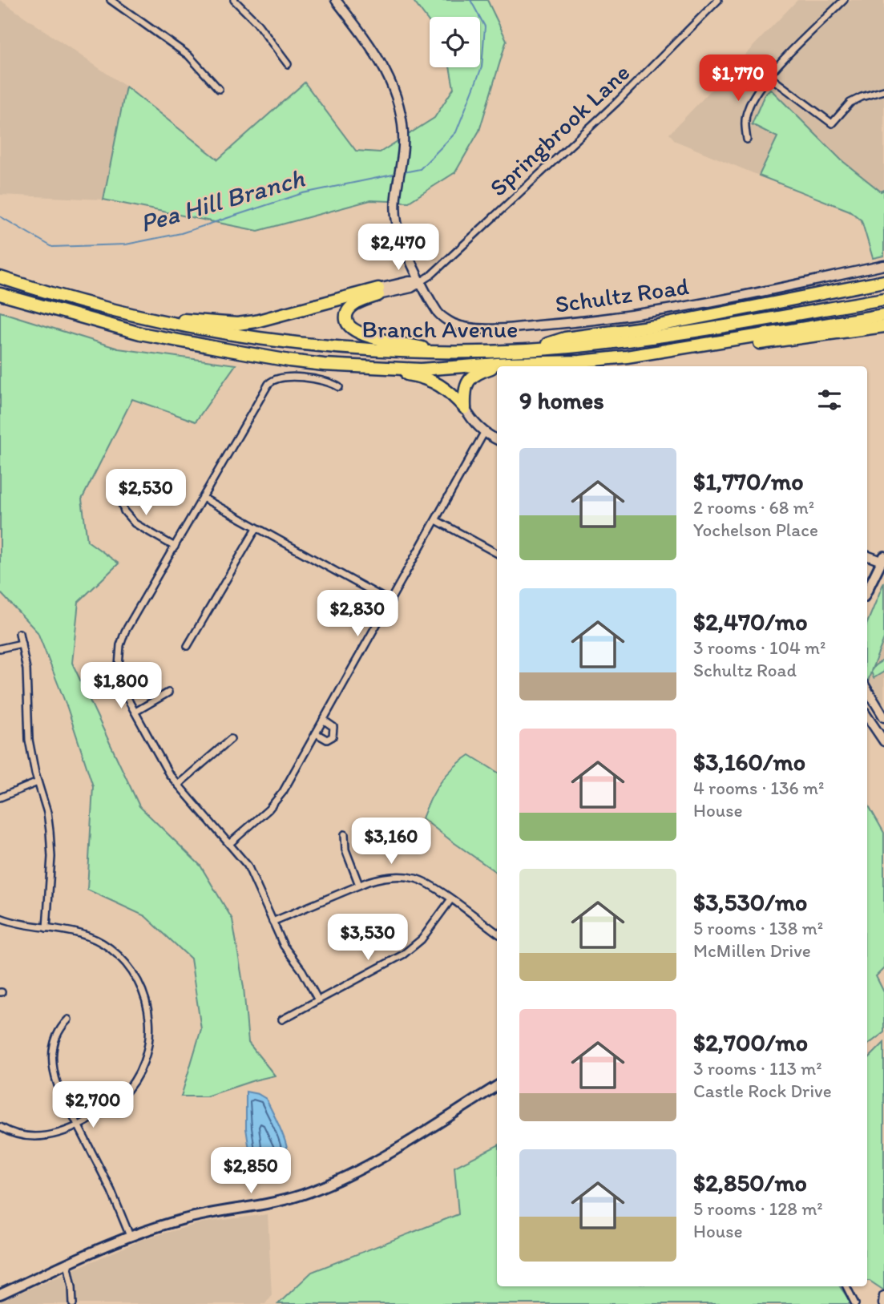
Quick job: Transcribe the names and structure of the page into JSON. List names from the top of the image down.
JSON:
{
  "streets": {
    "highway": ["Branch Avenue"],
    "street": ["Springbrook Lane", "Schultz Road"]
  },
  "crossings": [
    ["Springbrook Lane", "Schultz Road"]
  ],
  "water": ["Pea Hill Branch"],
  "page": {
    "price": [
      "$1,770",
      "$2,470",
      "$2,530",
      "$2,830",
      "$1,800",
      "$3,160",
      "$3,530",
      "$2,700",
      "$2,850"
    ],
    "heading": "9 homes",
    "list": [
      {
        "name": "$1,770/mo",
        "note": "2 rooms · 68 m² · Yochelson Place"
      },
      {
        "name": "$2,470/mo",
        "note": "3 rooms · 104 m² · Schultz Road"
      },
      {
        "name": "$3,160/mo",
        "note": "4 rooms · 136 m² · House"
      },
      {
        "name": "$3,530/mo",
        "note": "5 rooms · 138 m² · McMillen Drive"
      },
      {
        "name": "$2,700/mo",
        "note": "3 rooms · 113 m² · Castle Rock Drive"
      },
      {
        "name": "$2,850/mo",
        "note": "5 rooms · 128 m² · House"
      }
    ]
  }
}
